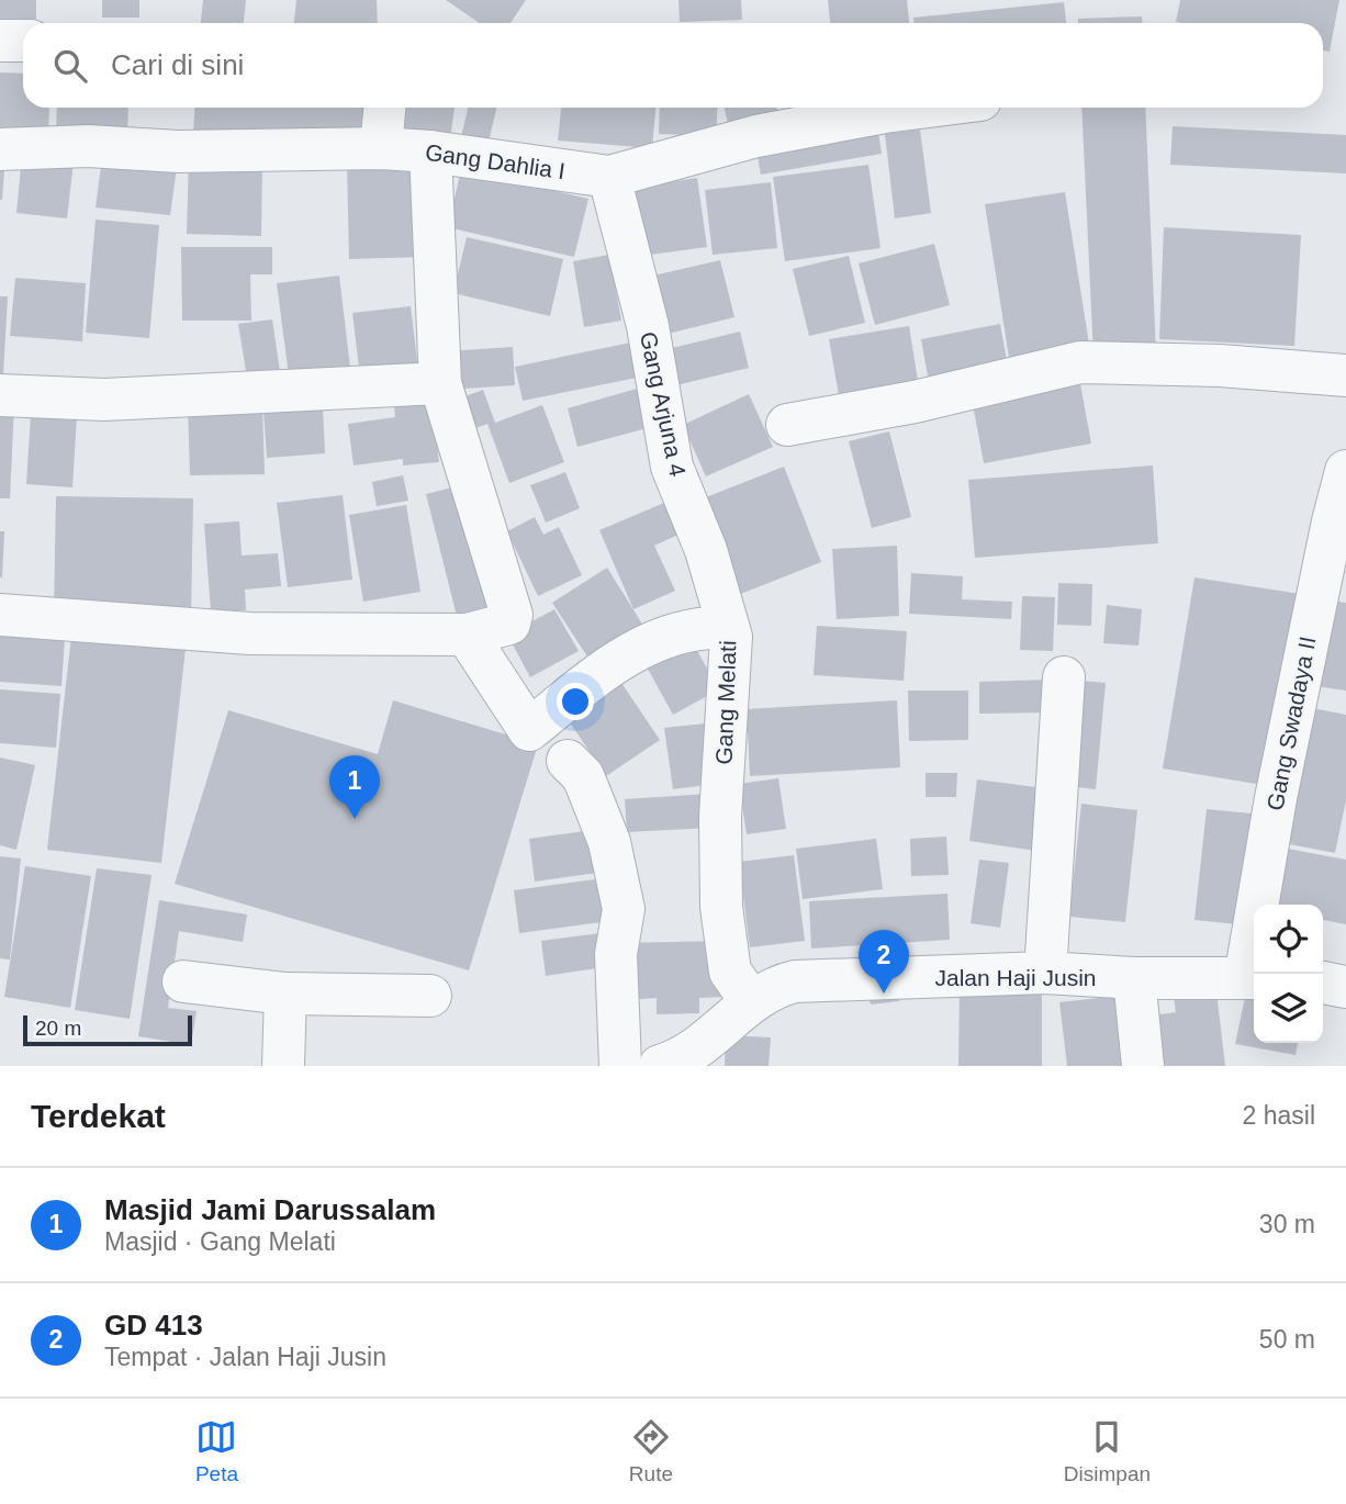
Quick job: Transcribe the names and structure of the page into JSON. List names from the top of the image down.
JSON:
{
  "streets": {
    "street": [
      "Gang Dahlia I",
      "Gang Arjuna 4",
      "Gang Melati",
      "Gang Swadaya II",
      "Jalan Haji Jusin"
    ]
  },
  "crossings": [
    ["Gang Dahlia I", "Gang Arjuna 4"],
    ["Gang Arjuna 4", "Gang Melati"],
    ["Gang Melati", "Jalan Haji Jusin"],
    ["Gang Swadaya II", "Jalan Haji Jusin"]
  ],
  "scale_bar": "20 m",
  "page": {
    "search": "Cari di sini",
    "pins": ["1", "2"],
    "scale": "20 m",
    "heading": ["Terdekat", "2 hasil"],
    "list": [
      {
        "mark": "1",
        "name": "Masjid Jami Darussalam",
        "note": "Masjid · Gang Melati",
        "value": "30 m"
      },
      {
        "mark": "2",
        "name": "GD 413",
        "note": "Tempat · Jalan Haji Jusin",
        "value": "50 m"
      }
    ],
    "nav": ["Peta", "Rute", "Disimpan"]
  }
}
